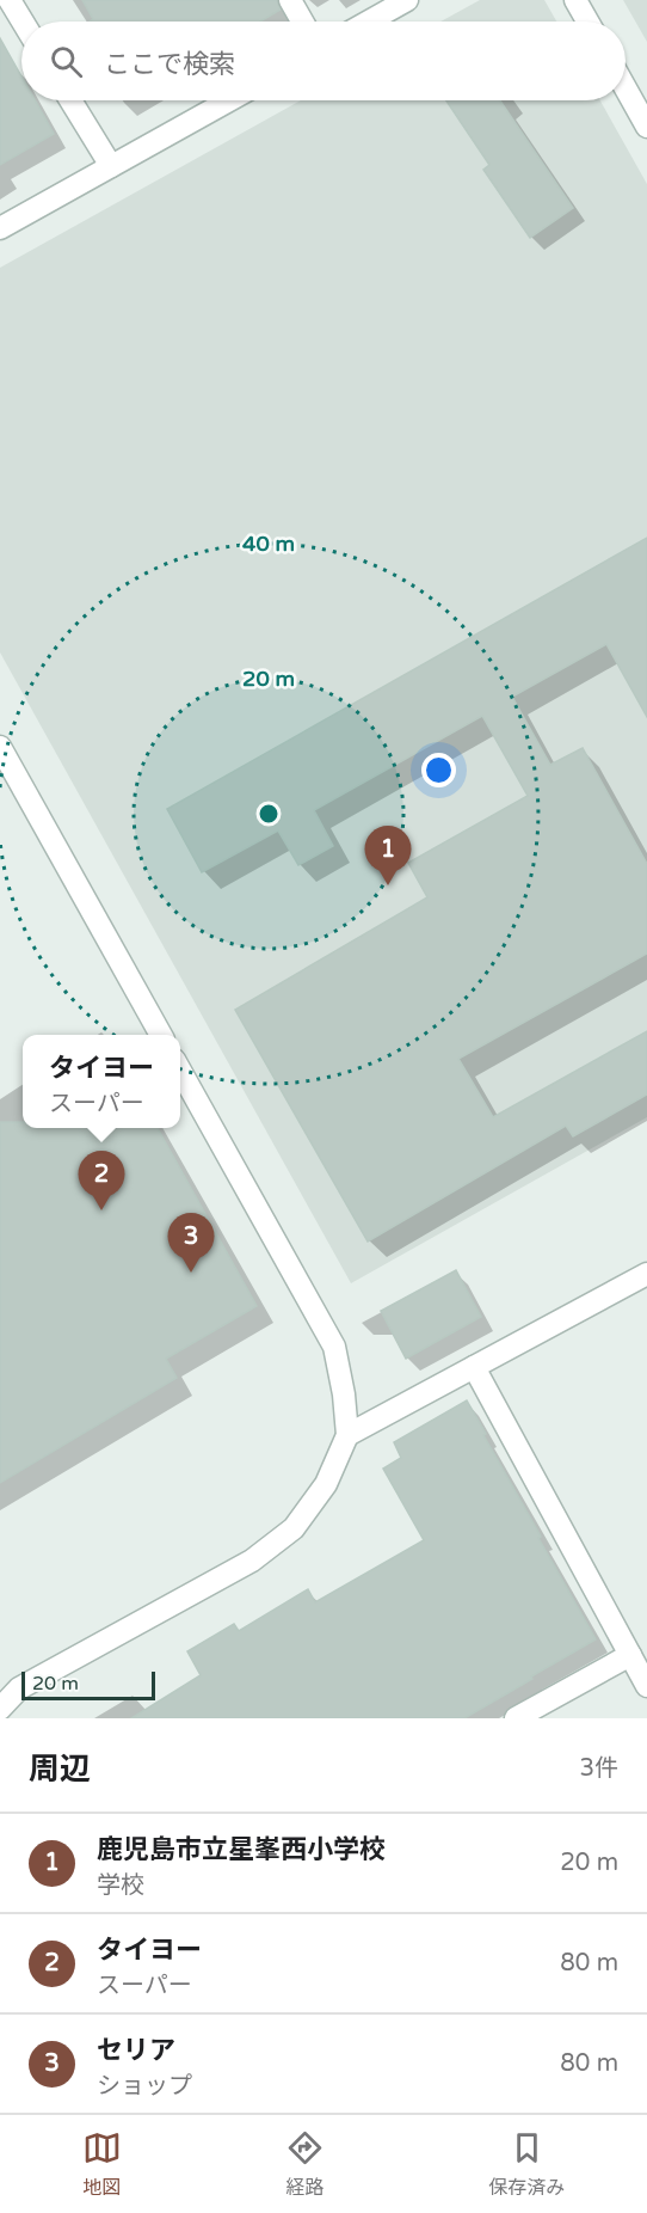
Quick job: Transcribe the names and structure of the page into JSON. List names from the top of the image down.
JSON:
{
  "scale_bar": "20 m",
  "page": {
    "search": "ここで検索",
    "pins": ["1", "2", "3"],
    "popup": ["タイヨー", "スーパー"],
    "scale": "20 m",
    "heading": ["周辺", "3件"],
    "list": [
      {
        "mark": "1",
        "name": "鹿児島市立星峯西小学校",
        "note": "学校",
        "value": "20 m"
      },
      {
        "mark": "2",
        "name": "タイヨー",
        "note": "スーパー",
        "value": "80 m"
      },
      {
        "mark": "3",
        "name": "セリア",
        "note": "ショップ",
        "value": "80 m"
      }
    ],
    "nav": ["地図", "経路", "保存済み"]
  },
  "rings": ["40 m", "20 m"]
}
